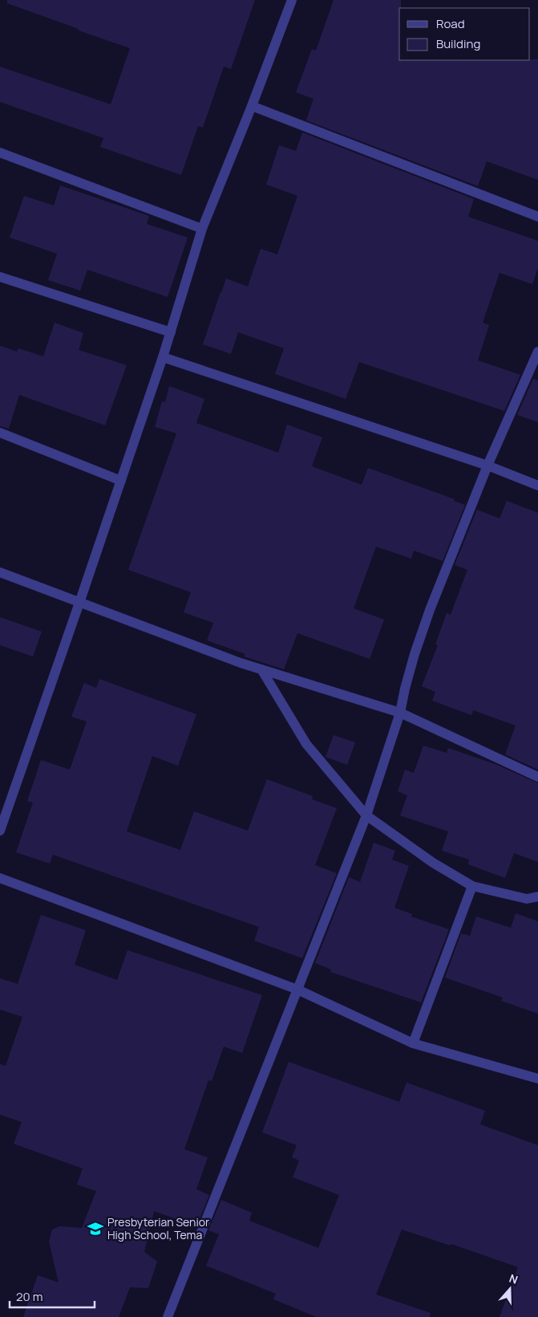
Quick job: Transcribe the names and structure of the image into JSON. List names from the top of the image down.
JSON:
{
  "places": {
    "school or university": ["Presbyterian Senior High School, Tema"]
  },
  "legend": ["Road", "Building"],
  "scale_bar": "20 m",
  "north": "top"
}
